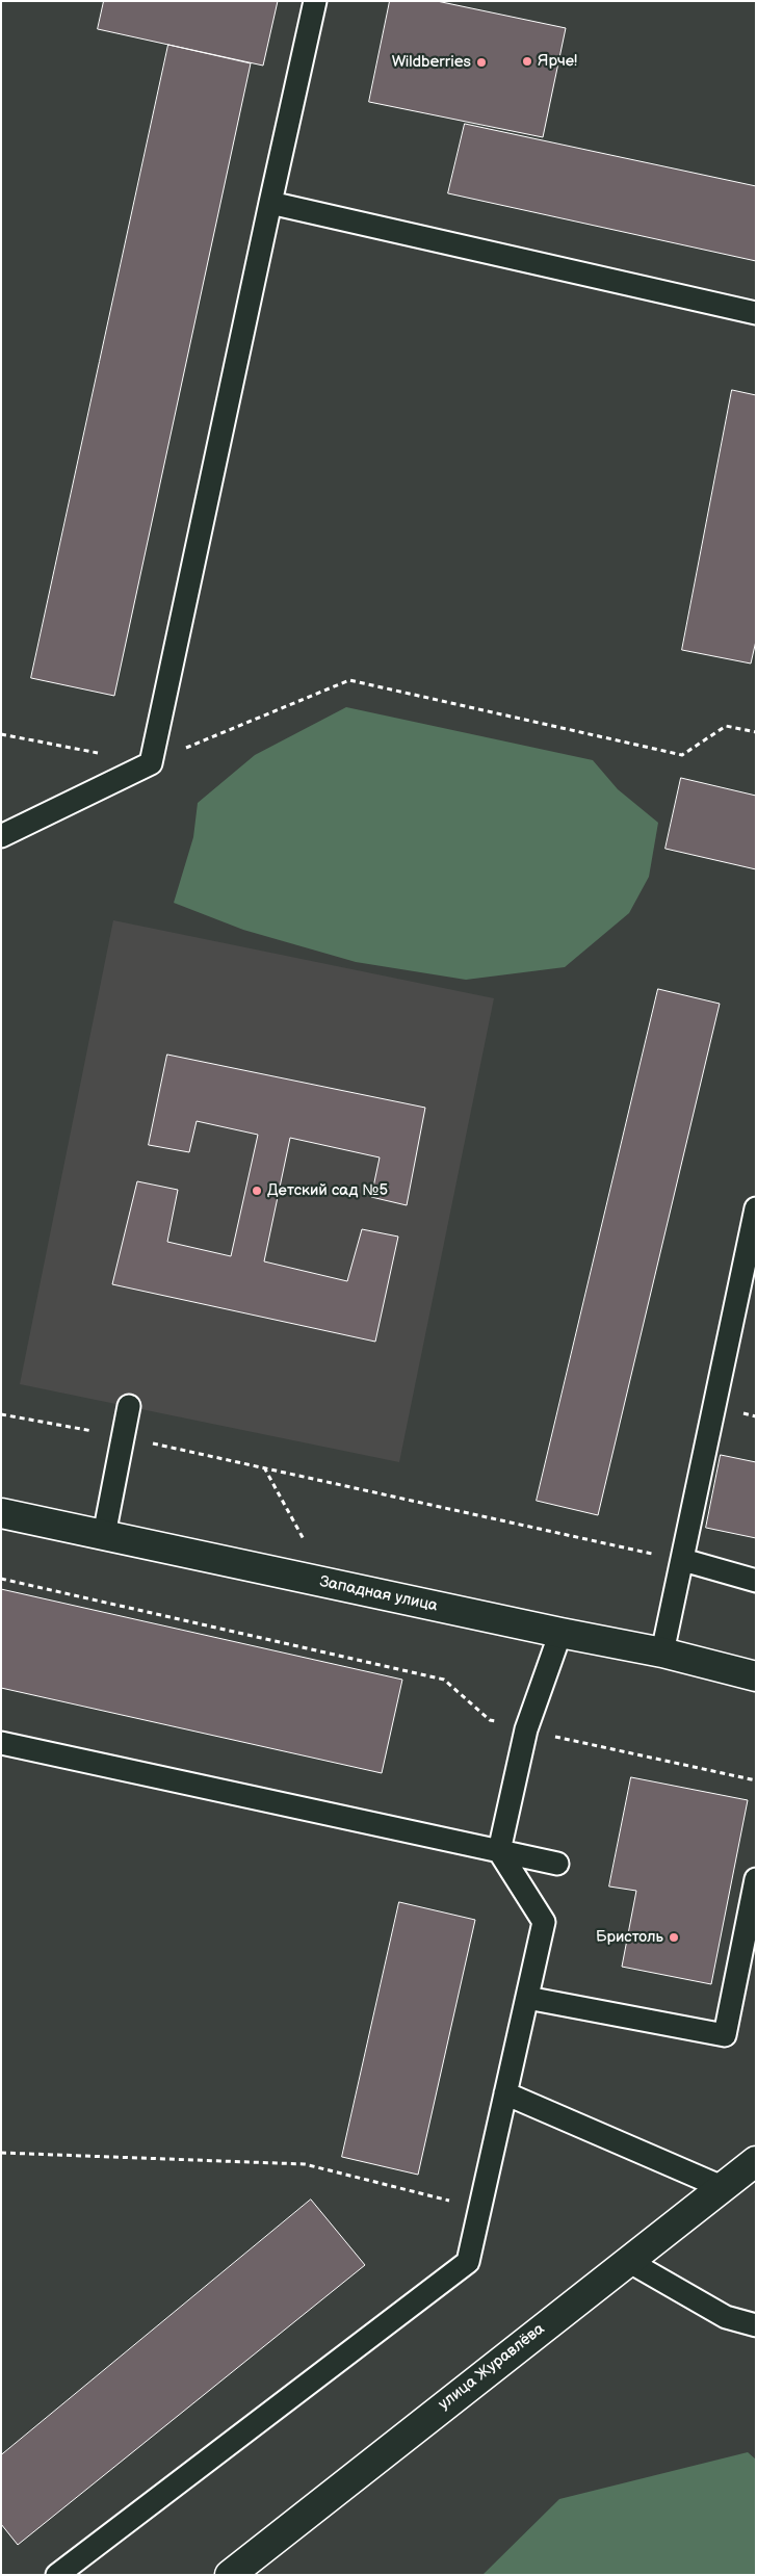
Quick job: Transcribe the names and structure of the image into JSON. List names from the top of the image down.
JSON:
{
  "streets": {
    "street": ["Западная улица", "улица Журавлёва"]
  },
  "places": [
    "Ярче!",
    "Wildberries",
    "Детский сад №5",
    "Бристоль"
  ]
}
